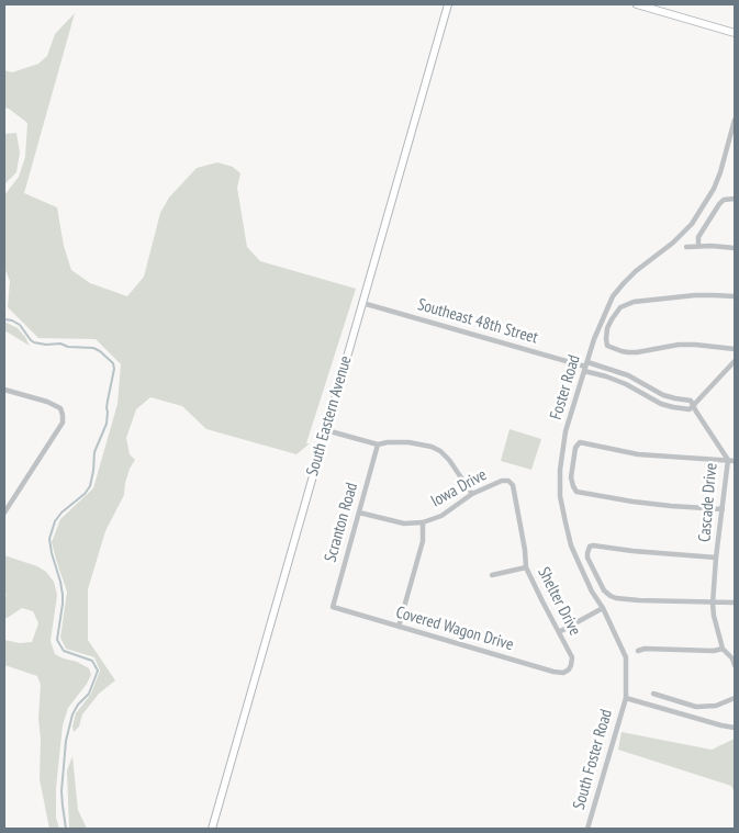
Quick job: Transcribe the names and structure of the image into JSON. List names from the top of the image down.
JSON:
{
  "streets": {
    "main road": ["South Eastern Avenue"],
    "street": [
      "Southeast 48th Street",
      "Foster Road",
      "Iowa Drive",
      "Cascade Drive",
      "Scranton Road",
      "Shelter Drive",
      "Covered Wagon Drive",
      "South Foster Road"
    ]
  },
  "crossings": [
    ["Southeast 48th Street", "Foster Road"],
    ["Southeast 48th Street", "South Eastern Avenue"],
    ["Southeast 48th Street", "Cascade Drive"],
    ["Foster Road", "South Foster Road"],
    ["Iowa Drive", "Scranton Road"],
    ["Iowa Drive", "Shelter Drive"],
    ["Scranton Road", "Covered Wagon Drive"],
    ["Shelter Drive", "Covered Wagon Drive"]
  ]
}
